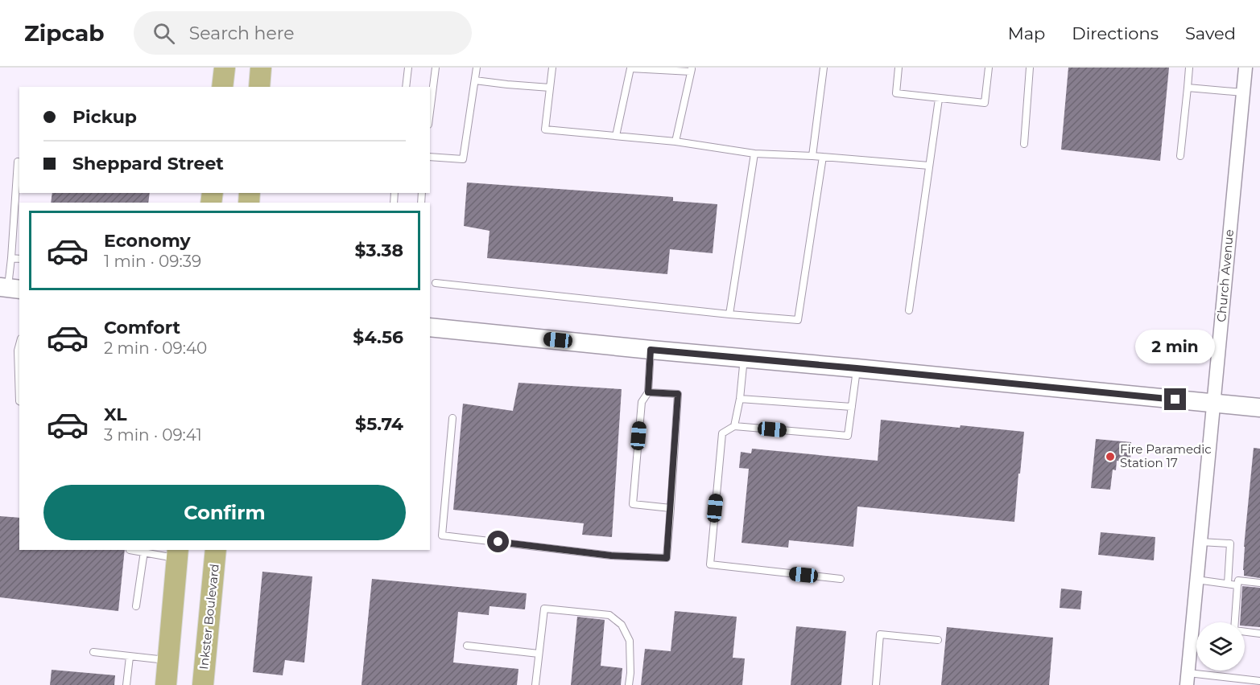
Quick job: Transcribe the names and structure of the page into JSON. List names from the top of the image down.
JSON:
{
  "streets": {
    "main road": ["Inkster Boulevard"],
    "street": ["Church Avenue"]
  },
  "places": ["Fire Paramedic Station 17"],
  "page": {
    "header": "Zipcab",
    "search": "Search here",
    "nav": ["Map", "Directions", "Saved"],
    "banner": ["Pickup", "Sheppard Street"],
    "list": [
      {
        "name": "Economy",
        "note": "1 min · 09:39",
        "value": "$3.38"
      },
      {
        "name": "Comfort",
        "note": "2 min · 09:40",
        "value": "$4.56"
      },
      {
        "name": "XL",
        "note": "3 min · 09:41",
        "value": "$5.74"
      }
    ],
    "bubble": "2 min",
    "buttons": "Confirm"
  }
}
